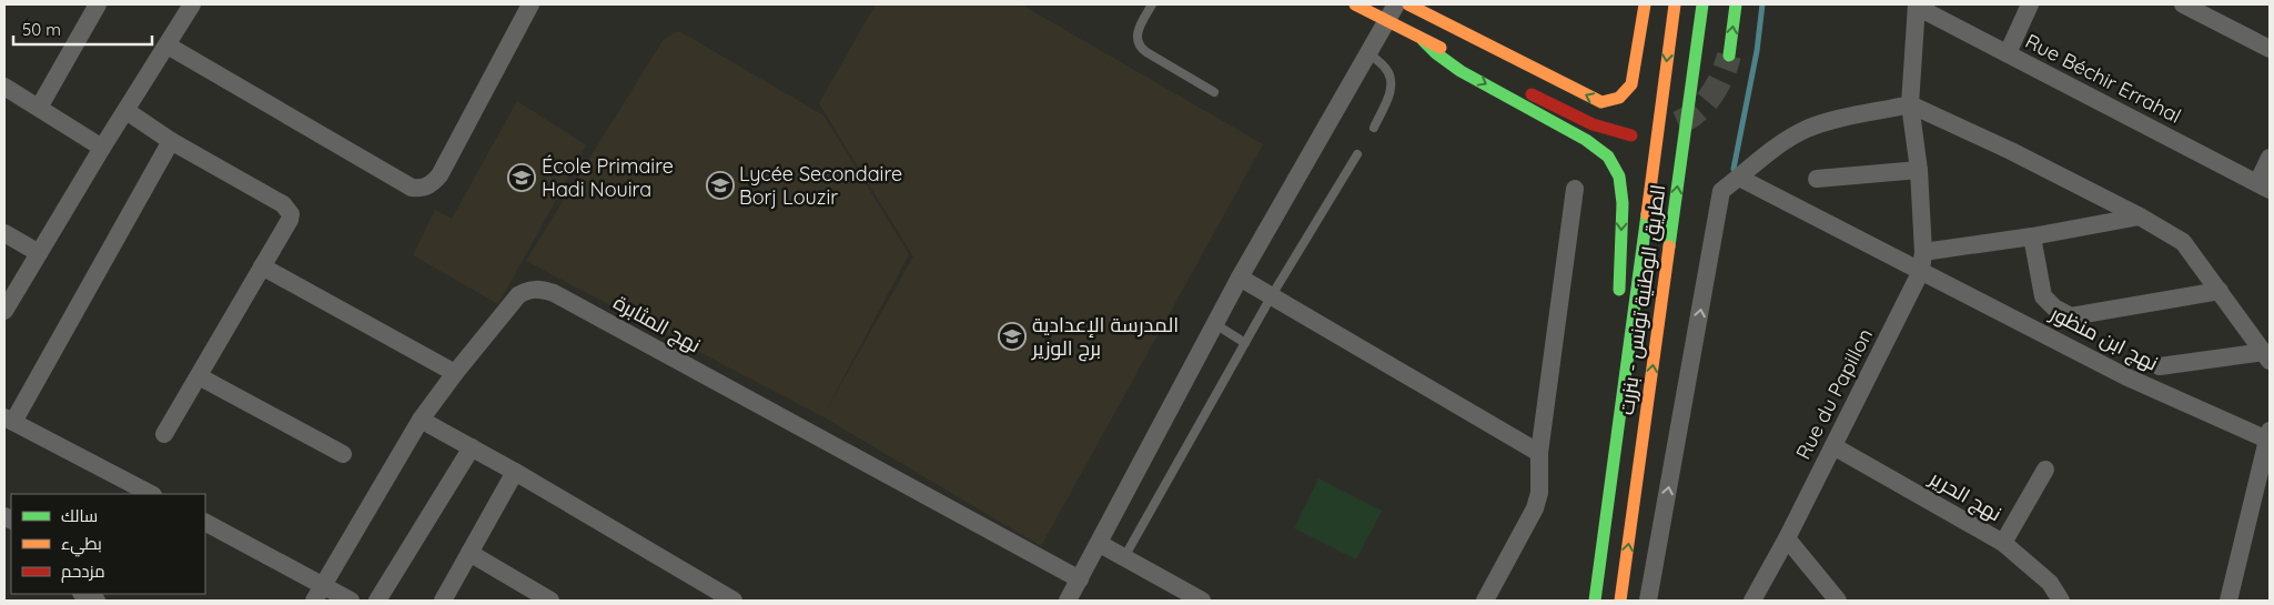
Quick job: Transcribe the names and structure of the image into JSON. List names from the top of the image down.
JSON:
{
  "streets": {
    "main road": ["الطريق الوطنية تونس - بنزرت"],
    "street": [
      "Rue Béchir Errahal",
      "نهج المثابرة",
      "نهج ابن منظور",
      "Rue du Papillon",
      "نهج الحرير"
    ]
  },
  "crossings": [
    ["Rue Béchir Errahal", "Rue du Papillon"],
    ["نهج ابن منظور", "Rue du Papillon"],
    ["Rue du Papillon", "نهج الحرير"]
  ],
  "places": {
    "school or university": ["École Primaire Hadi Nouira", "Lycée Secondaire Borj Louzir", "المدرسة الإعدادية برج الوزير"]
  },
  "legend": ["سالك", "بطيء", "مزدحم"],
  "scale_bar": "50 m"
}
